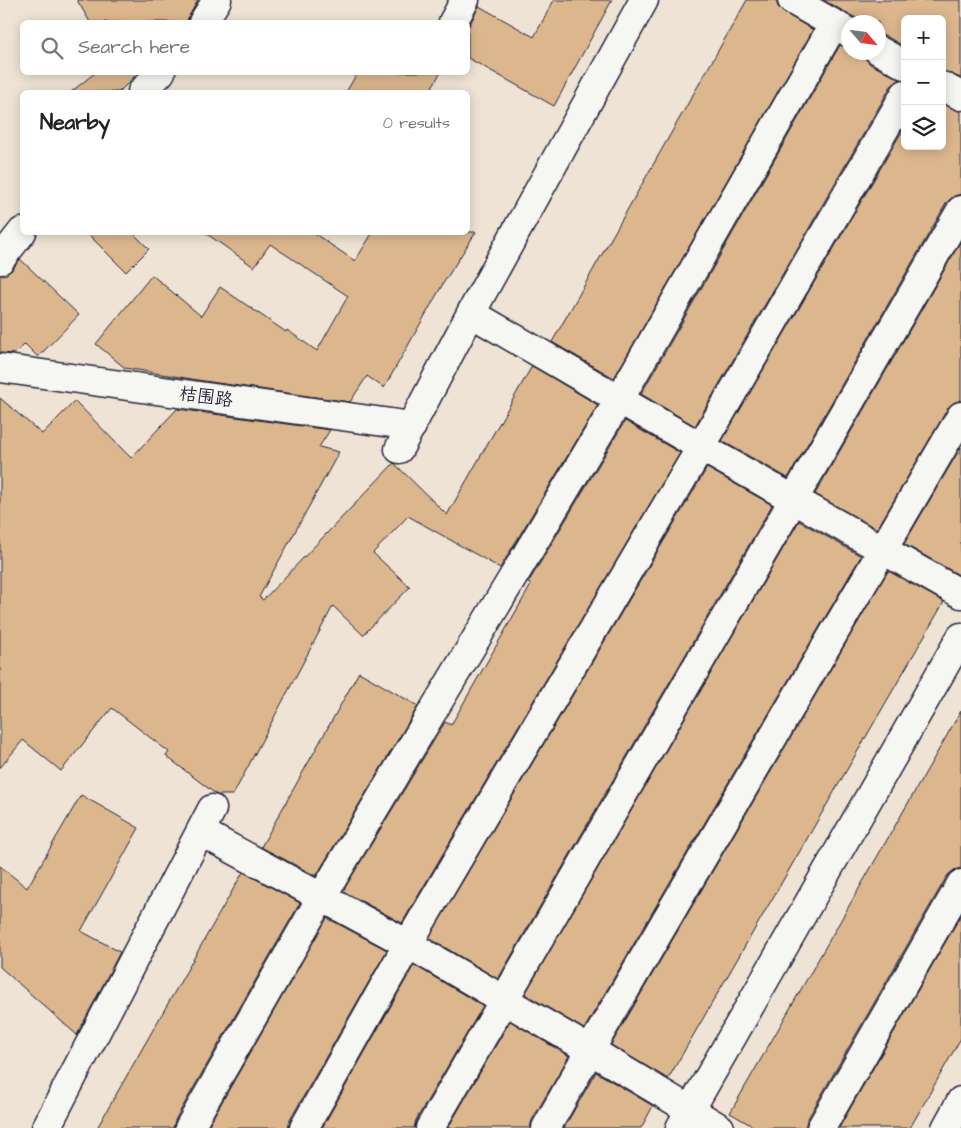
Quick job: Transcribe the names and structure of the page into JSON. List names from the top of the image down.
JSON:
{
  "streets": {
    "street": ["桔围路"]
  },
  "north": "bottom right",
  "page": {
    "map_buttons": ["+", "−"],
    "search": "Search here",
    "heading": ["Nearby", "0 results"]
  }
}
